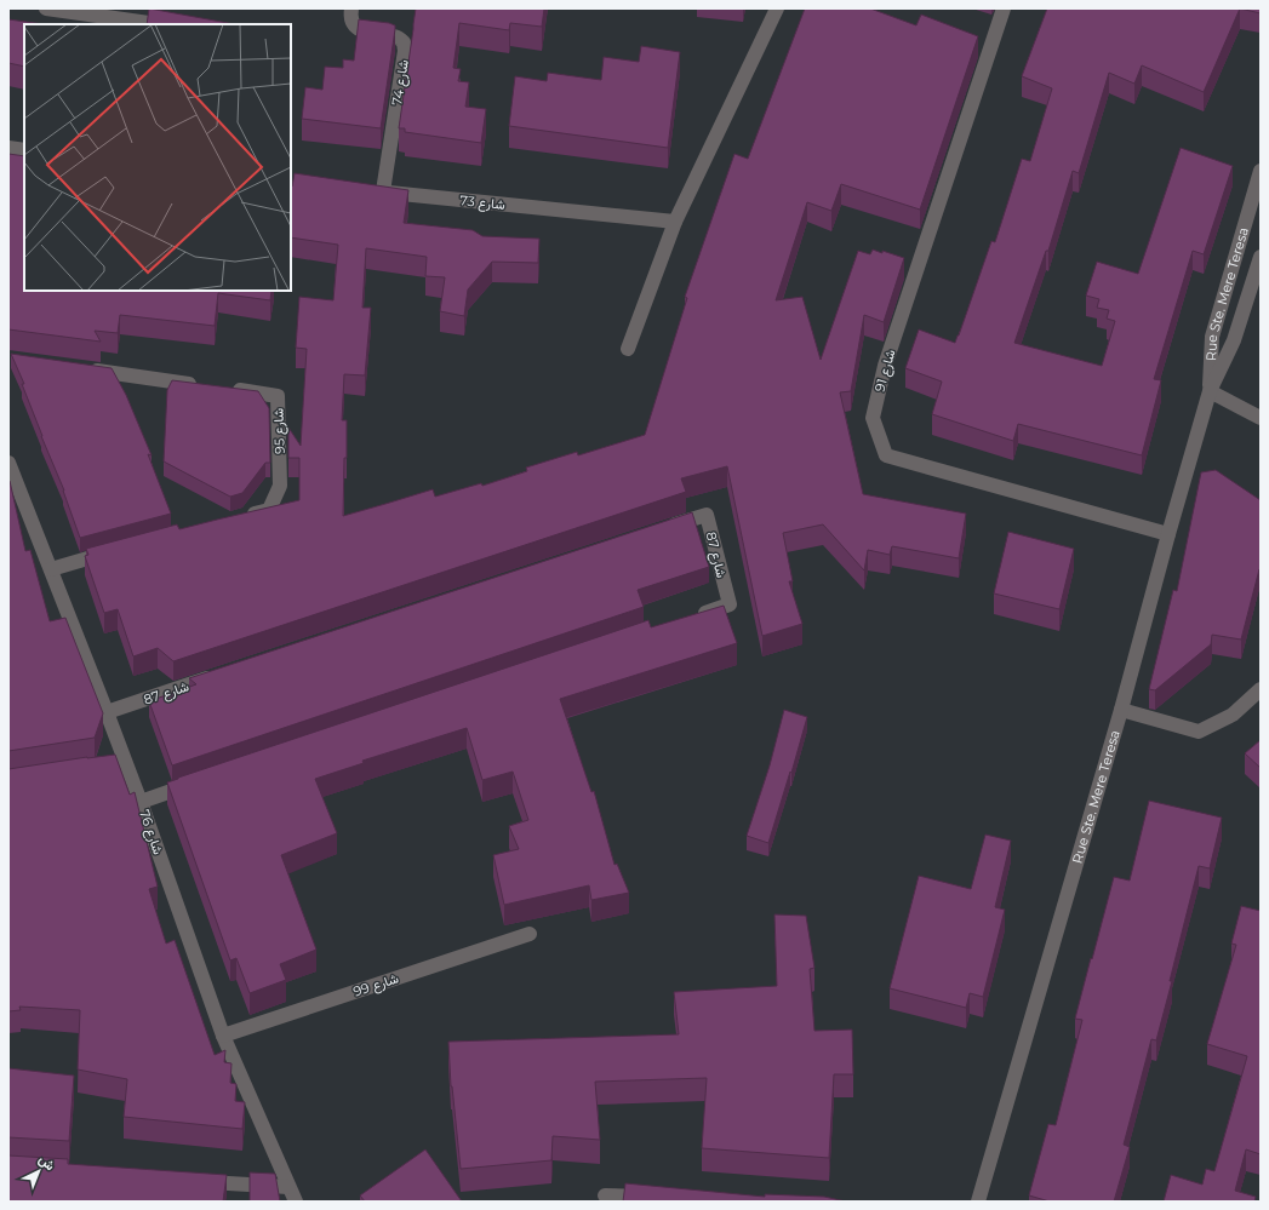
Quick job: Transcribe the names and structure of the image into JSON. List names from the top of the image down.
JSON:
{
  "streets": {
    "street": [
      "شارع 74",
      "شارع 73",
      "Rue Ste. Mere Teresa",
      "شارع 91",
      "شارع 95",
      "شارع 87",
      "شارع 76",
      "شارع 99"
    ]
  },
  "crossings": [
    ["شارع 74", "شارع 73"],
    ["Rue Ste. Mere Teresa", "شارع 91"],
    ["شارع 87", "شارع 76"],
    ["شارع 76", "شارع 99"]
  ],
  "north": "top right"
}
